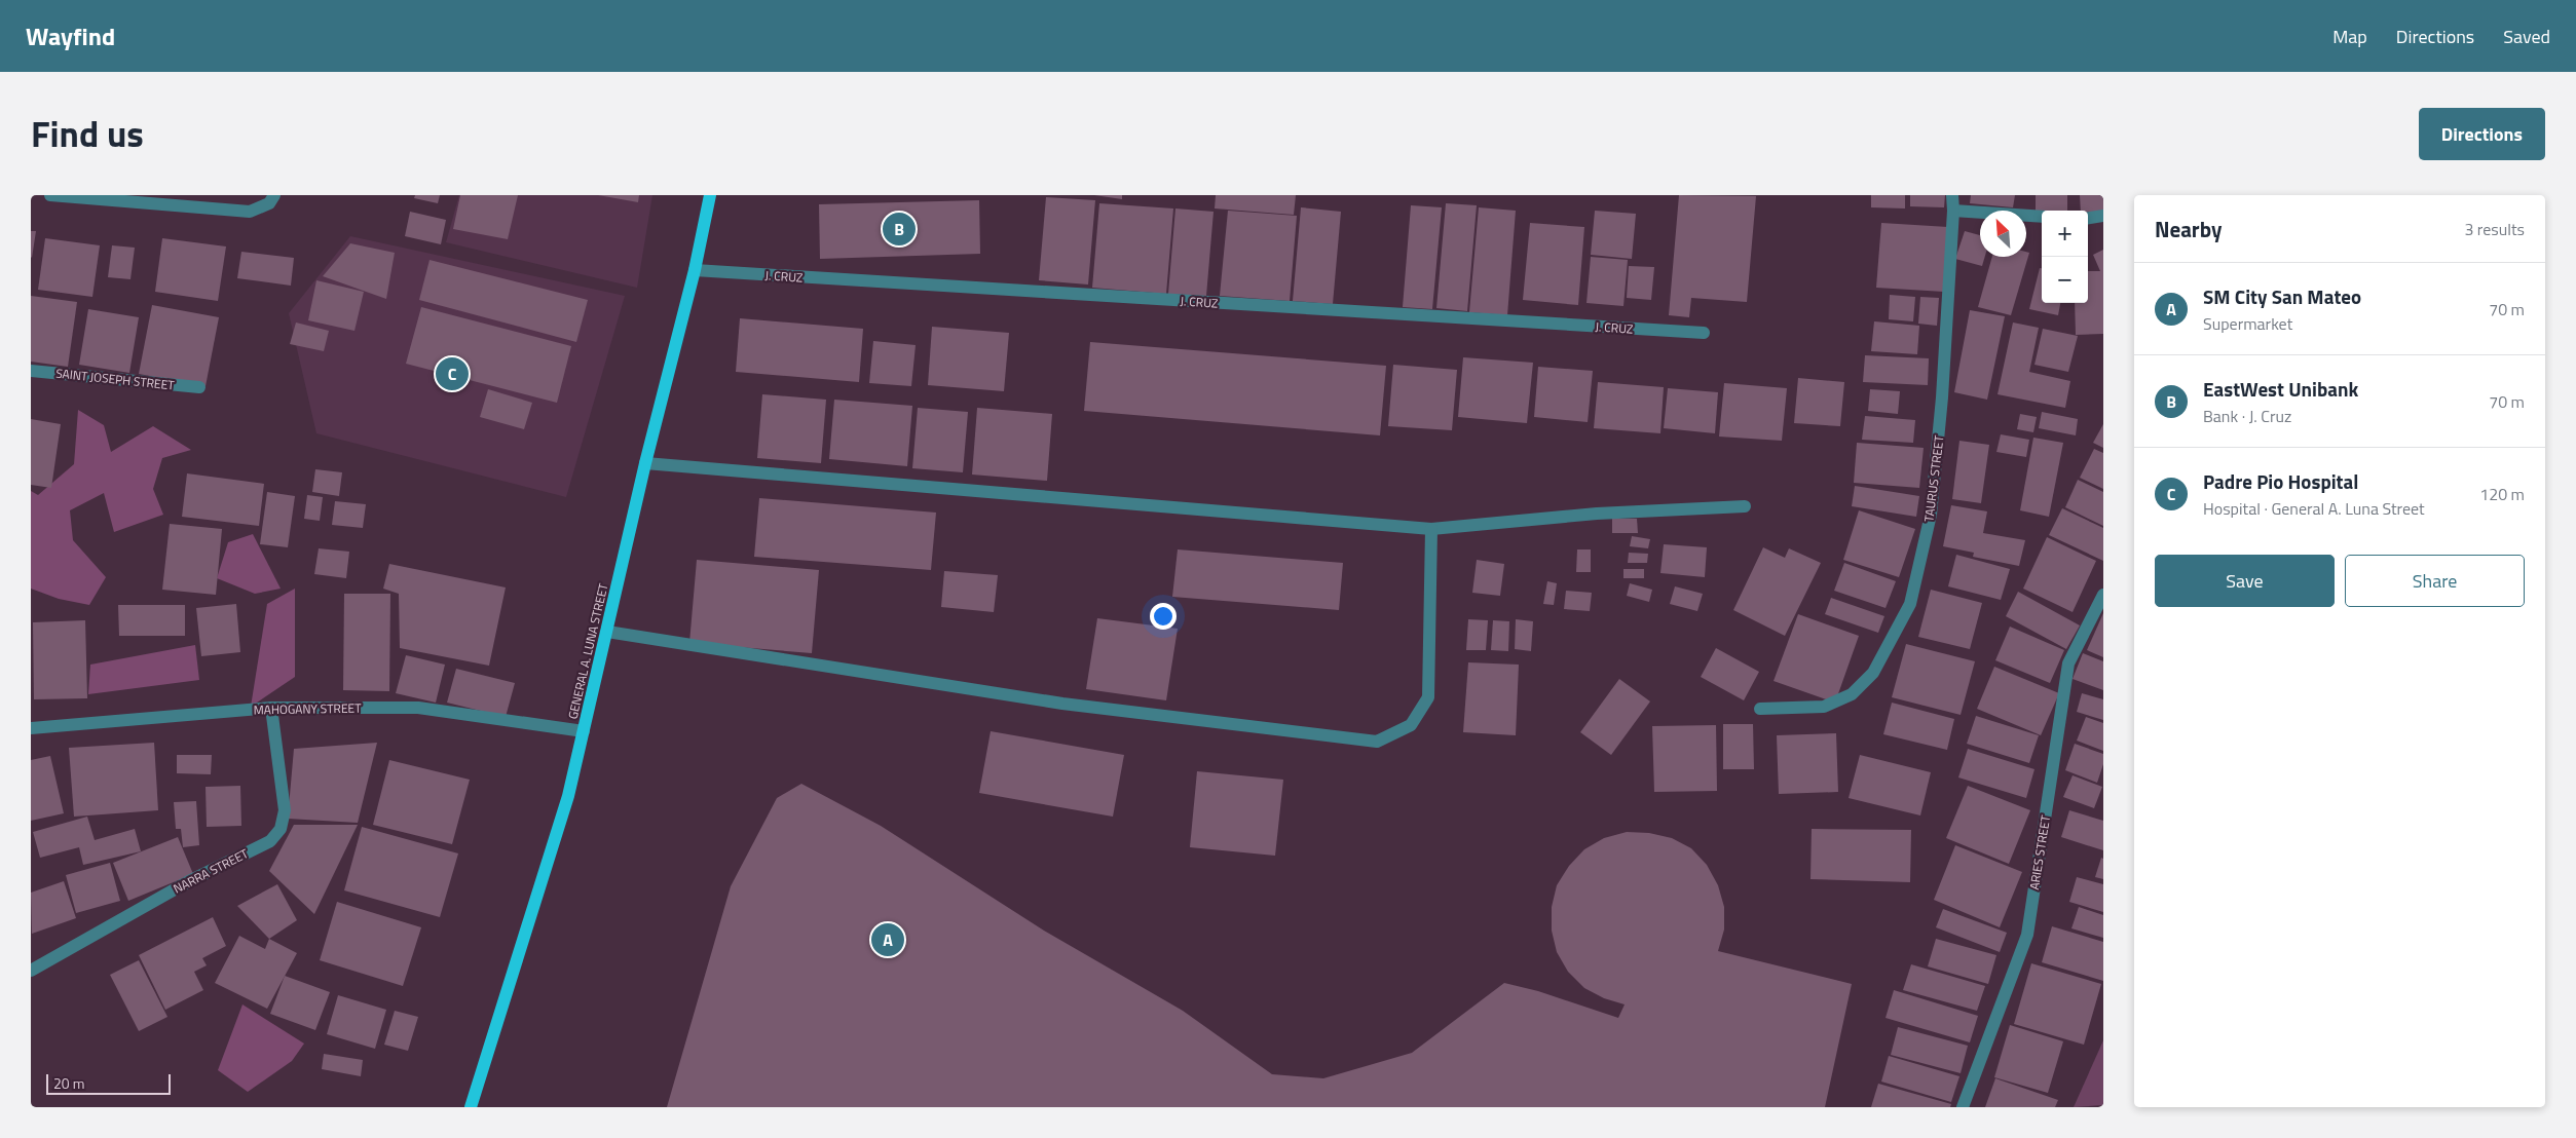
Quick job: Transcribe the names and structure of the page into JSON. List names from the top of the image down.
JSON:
{
  "streets": {
    "main road": ["GENERAL A. LUNA STREET"],
    "street": [
      "J. CRUZ",
      "SAINT JOSEPH STREET",
      "TAURUS STREET",
      "MAHOGANY STREET",
      "ARIES STREET",
      "NARRA STREET"
    ]
  },
  "crossings": [
    ["J. CRUZ", "GENERAL A. LUNA STREET"],
    ["GENERAL A. LUNA STREET", "MAHOGANY STREET"],
    ["MAHOGANY STREET", "NARRA STREET"]
  ],
  "scale_bar": "20 m",
  "north": "top left",
  "page": {
    "header": "Wayfind",
    "nav": ["Map", "Directions", "Saved"],
    "title": "Find us",
    "buttons": [
      "Directions",
      ["Save", "Share"]
    ],
    "heading": ["Nearby", "3 results"],
    "map_buttons": ["+", "−"],
    "pins": ["B", "C", "A"],
    "list": [
      {
        "mark": "A",
        "name": "SM City San Mateo",
        "note": "Supermarket",
        "value": "70 m"
      },
      {
        "mark": "B",
        "name": "EastWest Unibank",
        "note": "Bank · J. Cruz",
        "value": "70 m"
      },
      {
        "mark": "C",
        "name": "Padre Pio Hospital",
        "note": "Hospital · General A. Luna Street",
        "value": "120 m"
      }
    ],
    "scale": "20 m"
  }
}
